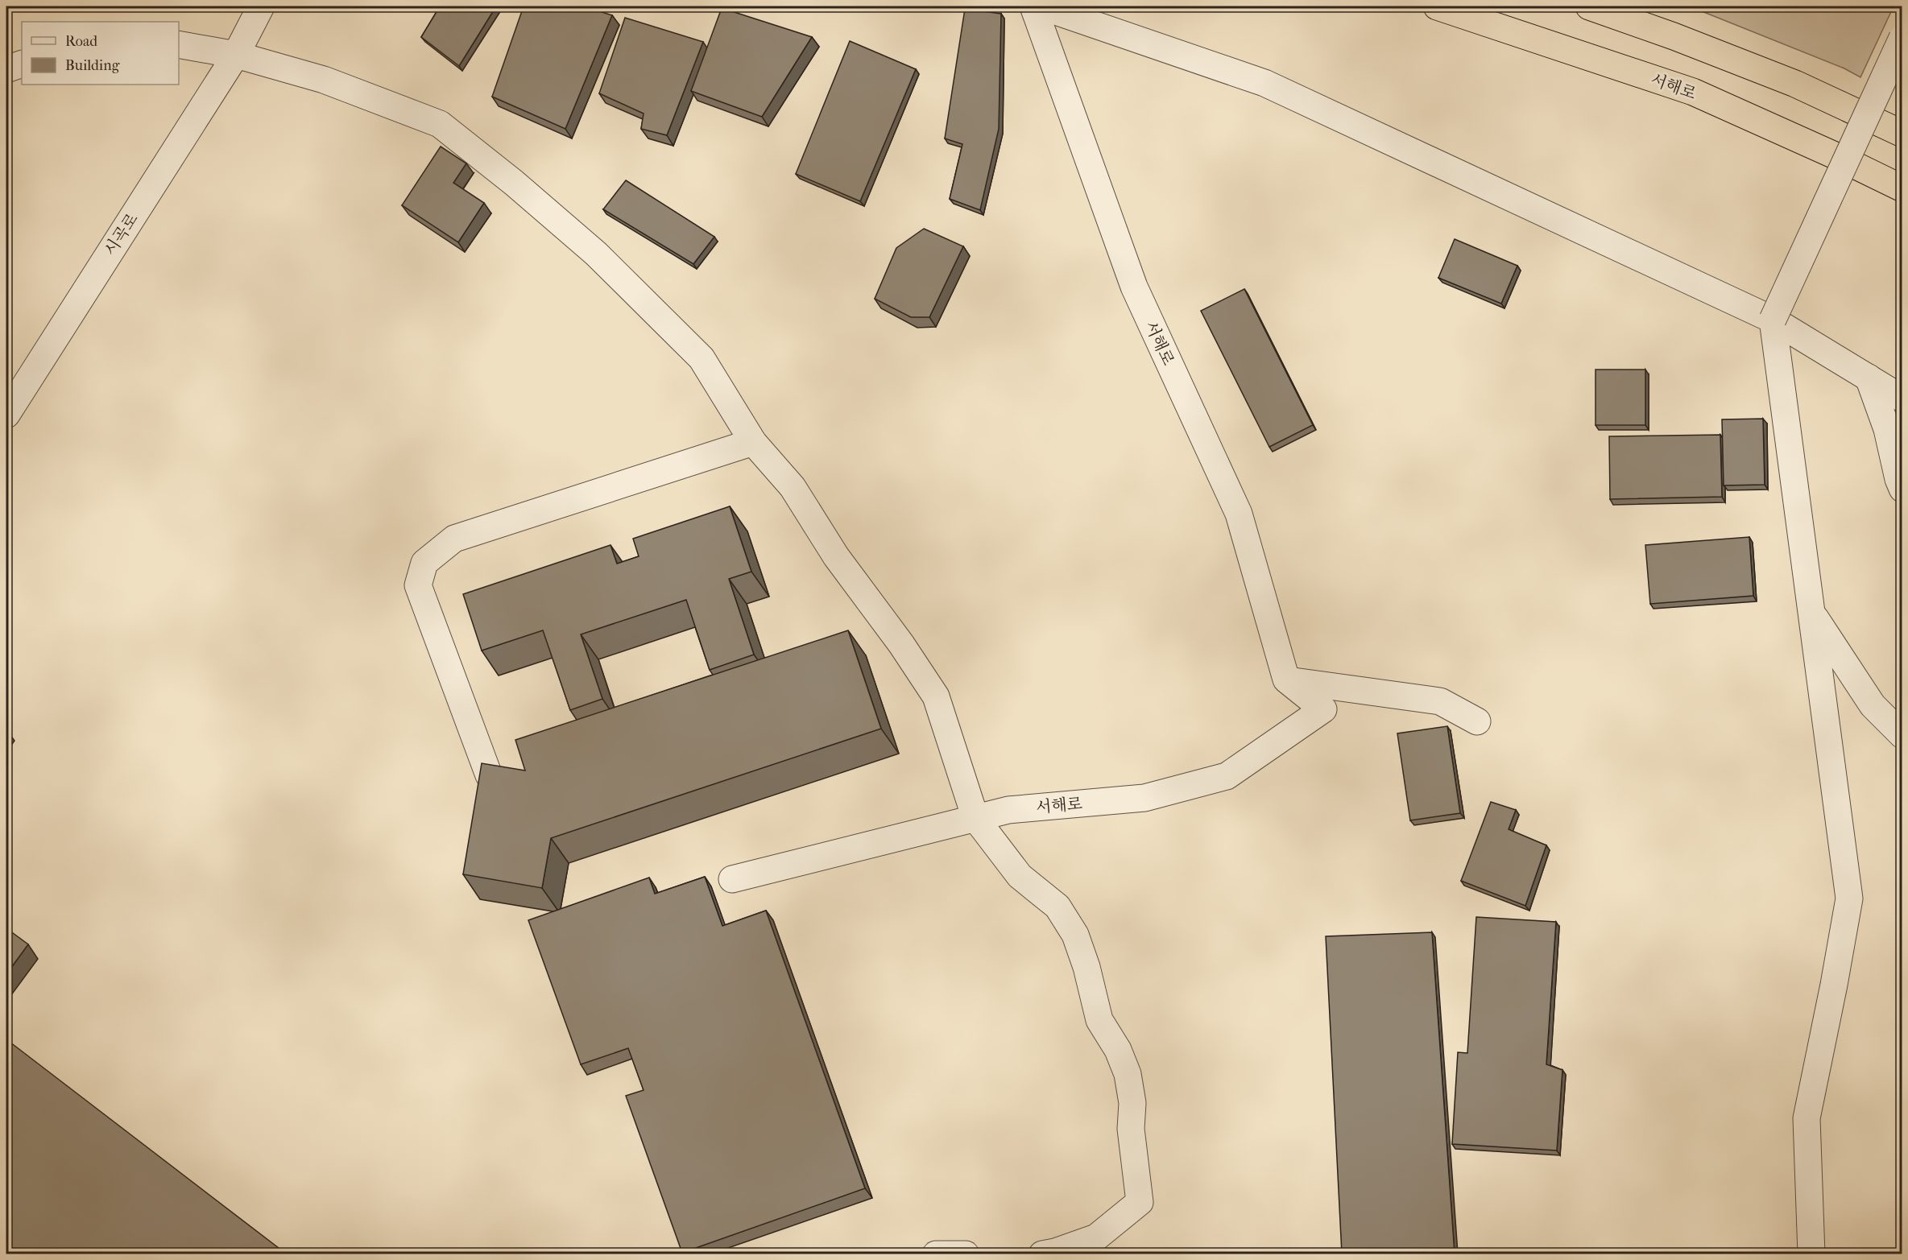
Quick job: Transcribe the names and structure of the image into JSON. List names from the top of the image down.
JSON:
{
  "streets": {
    "highway": ["서해로"],
    "street": ["시곡로"]
  },
  "legend": ["Road", "Building"]
}
